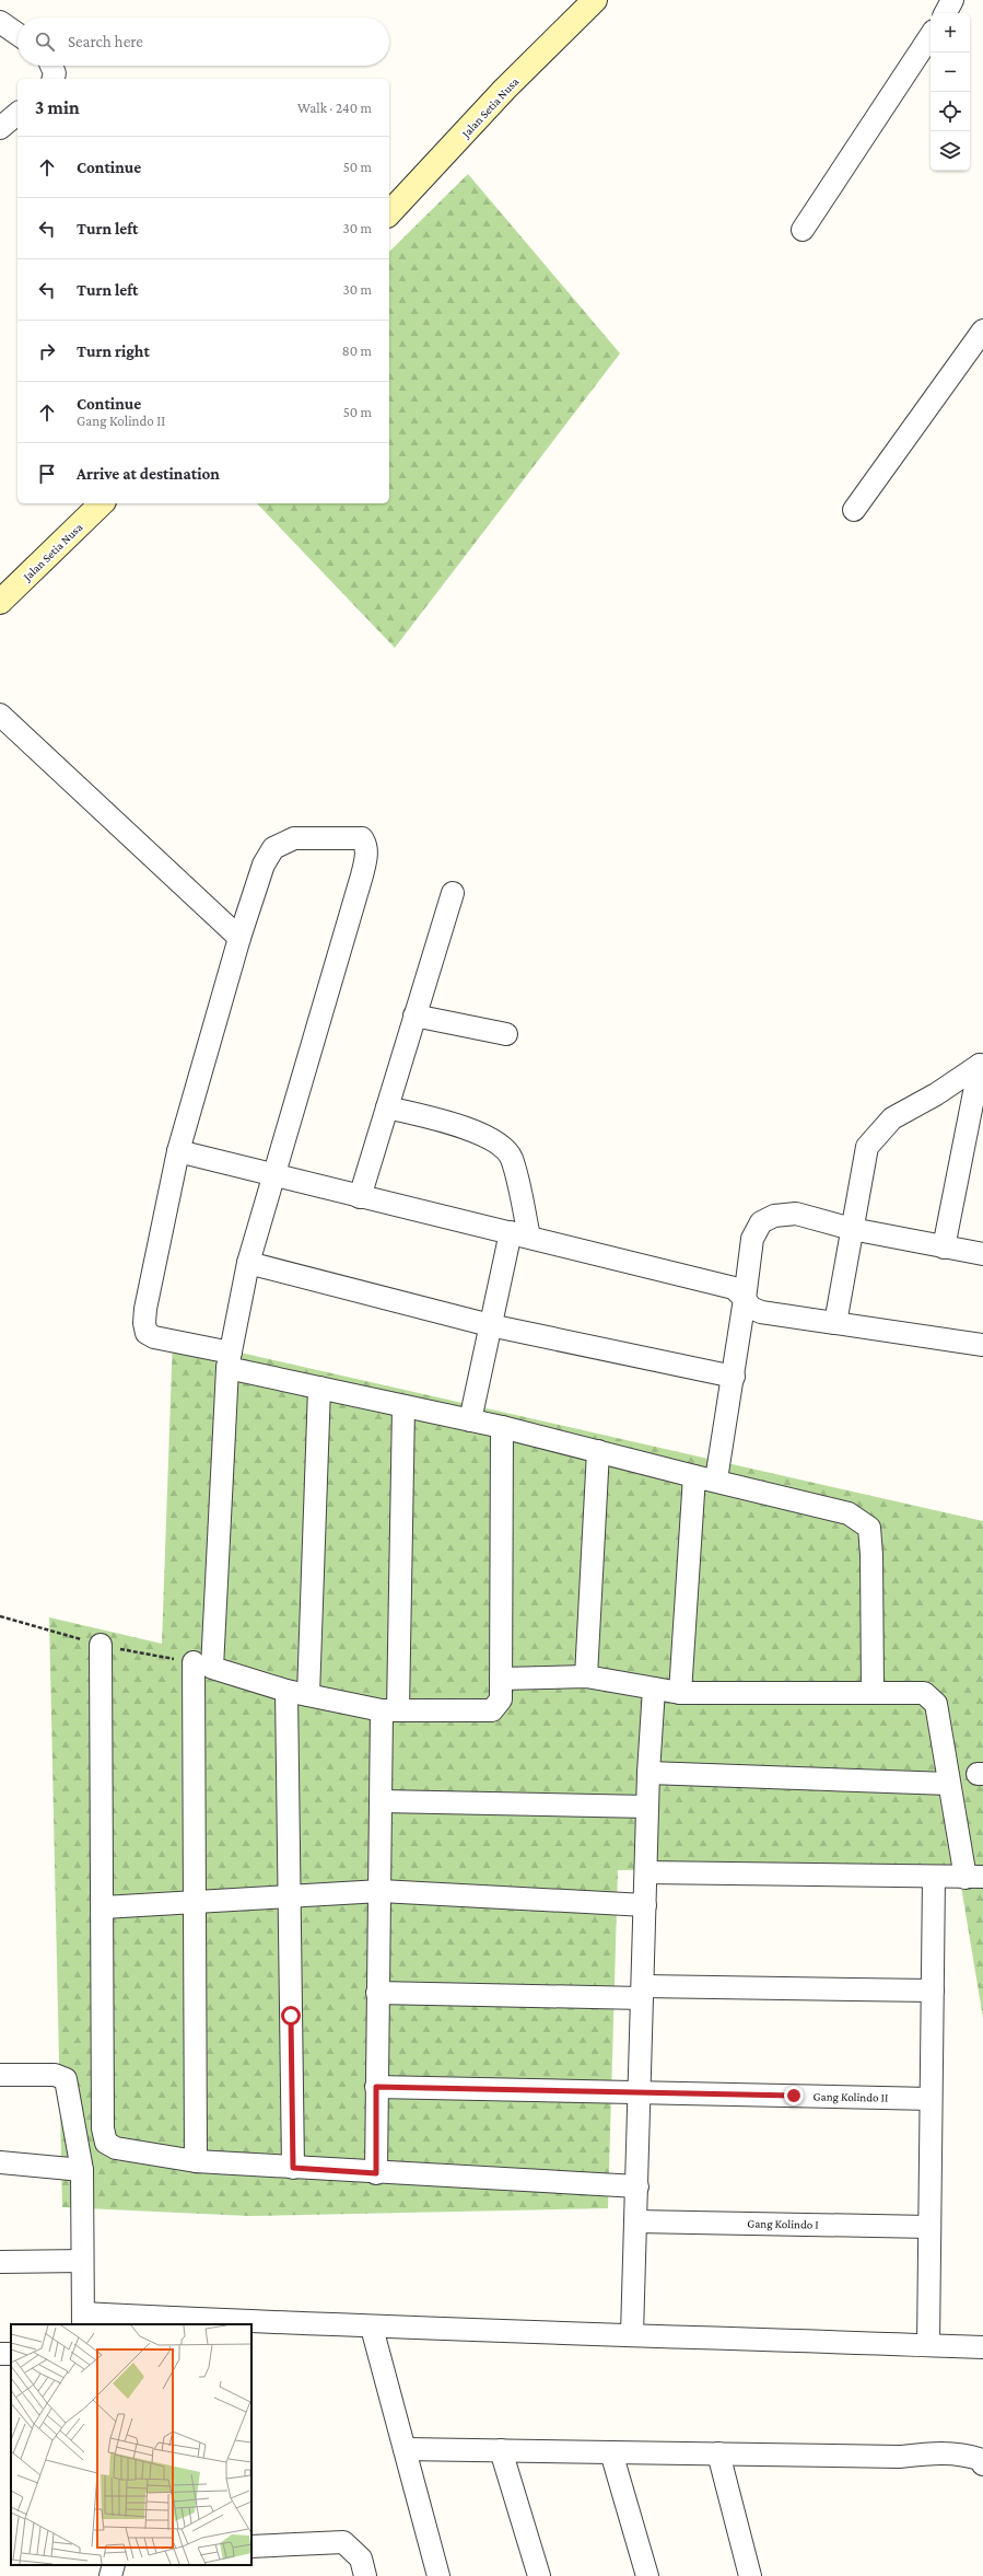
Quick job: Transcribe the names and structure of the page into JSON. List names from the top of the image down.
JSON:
{
  "streets": {
    "street": ["Jalan Setia Nusa", "Gang Kolindo II", "Gang Kolindo I"]
  },
  "page": {
    "map_buttons": ["+", "−"],
    "search": "Search here",
    "heading": ["3 min", "Walk · 240 m"],
    "list": [
      ["Continue", "50 m"],
      ["Turn left", "30 m"],
      ["Turn left", "30 m"],
      ["Turn right", "80 m"],
      ["Continue", "Gang Kolindo II", "50 m"],
      "Arrive at destination"
    ]
  }
}
